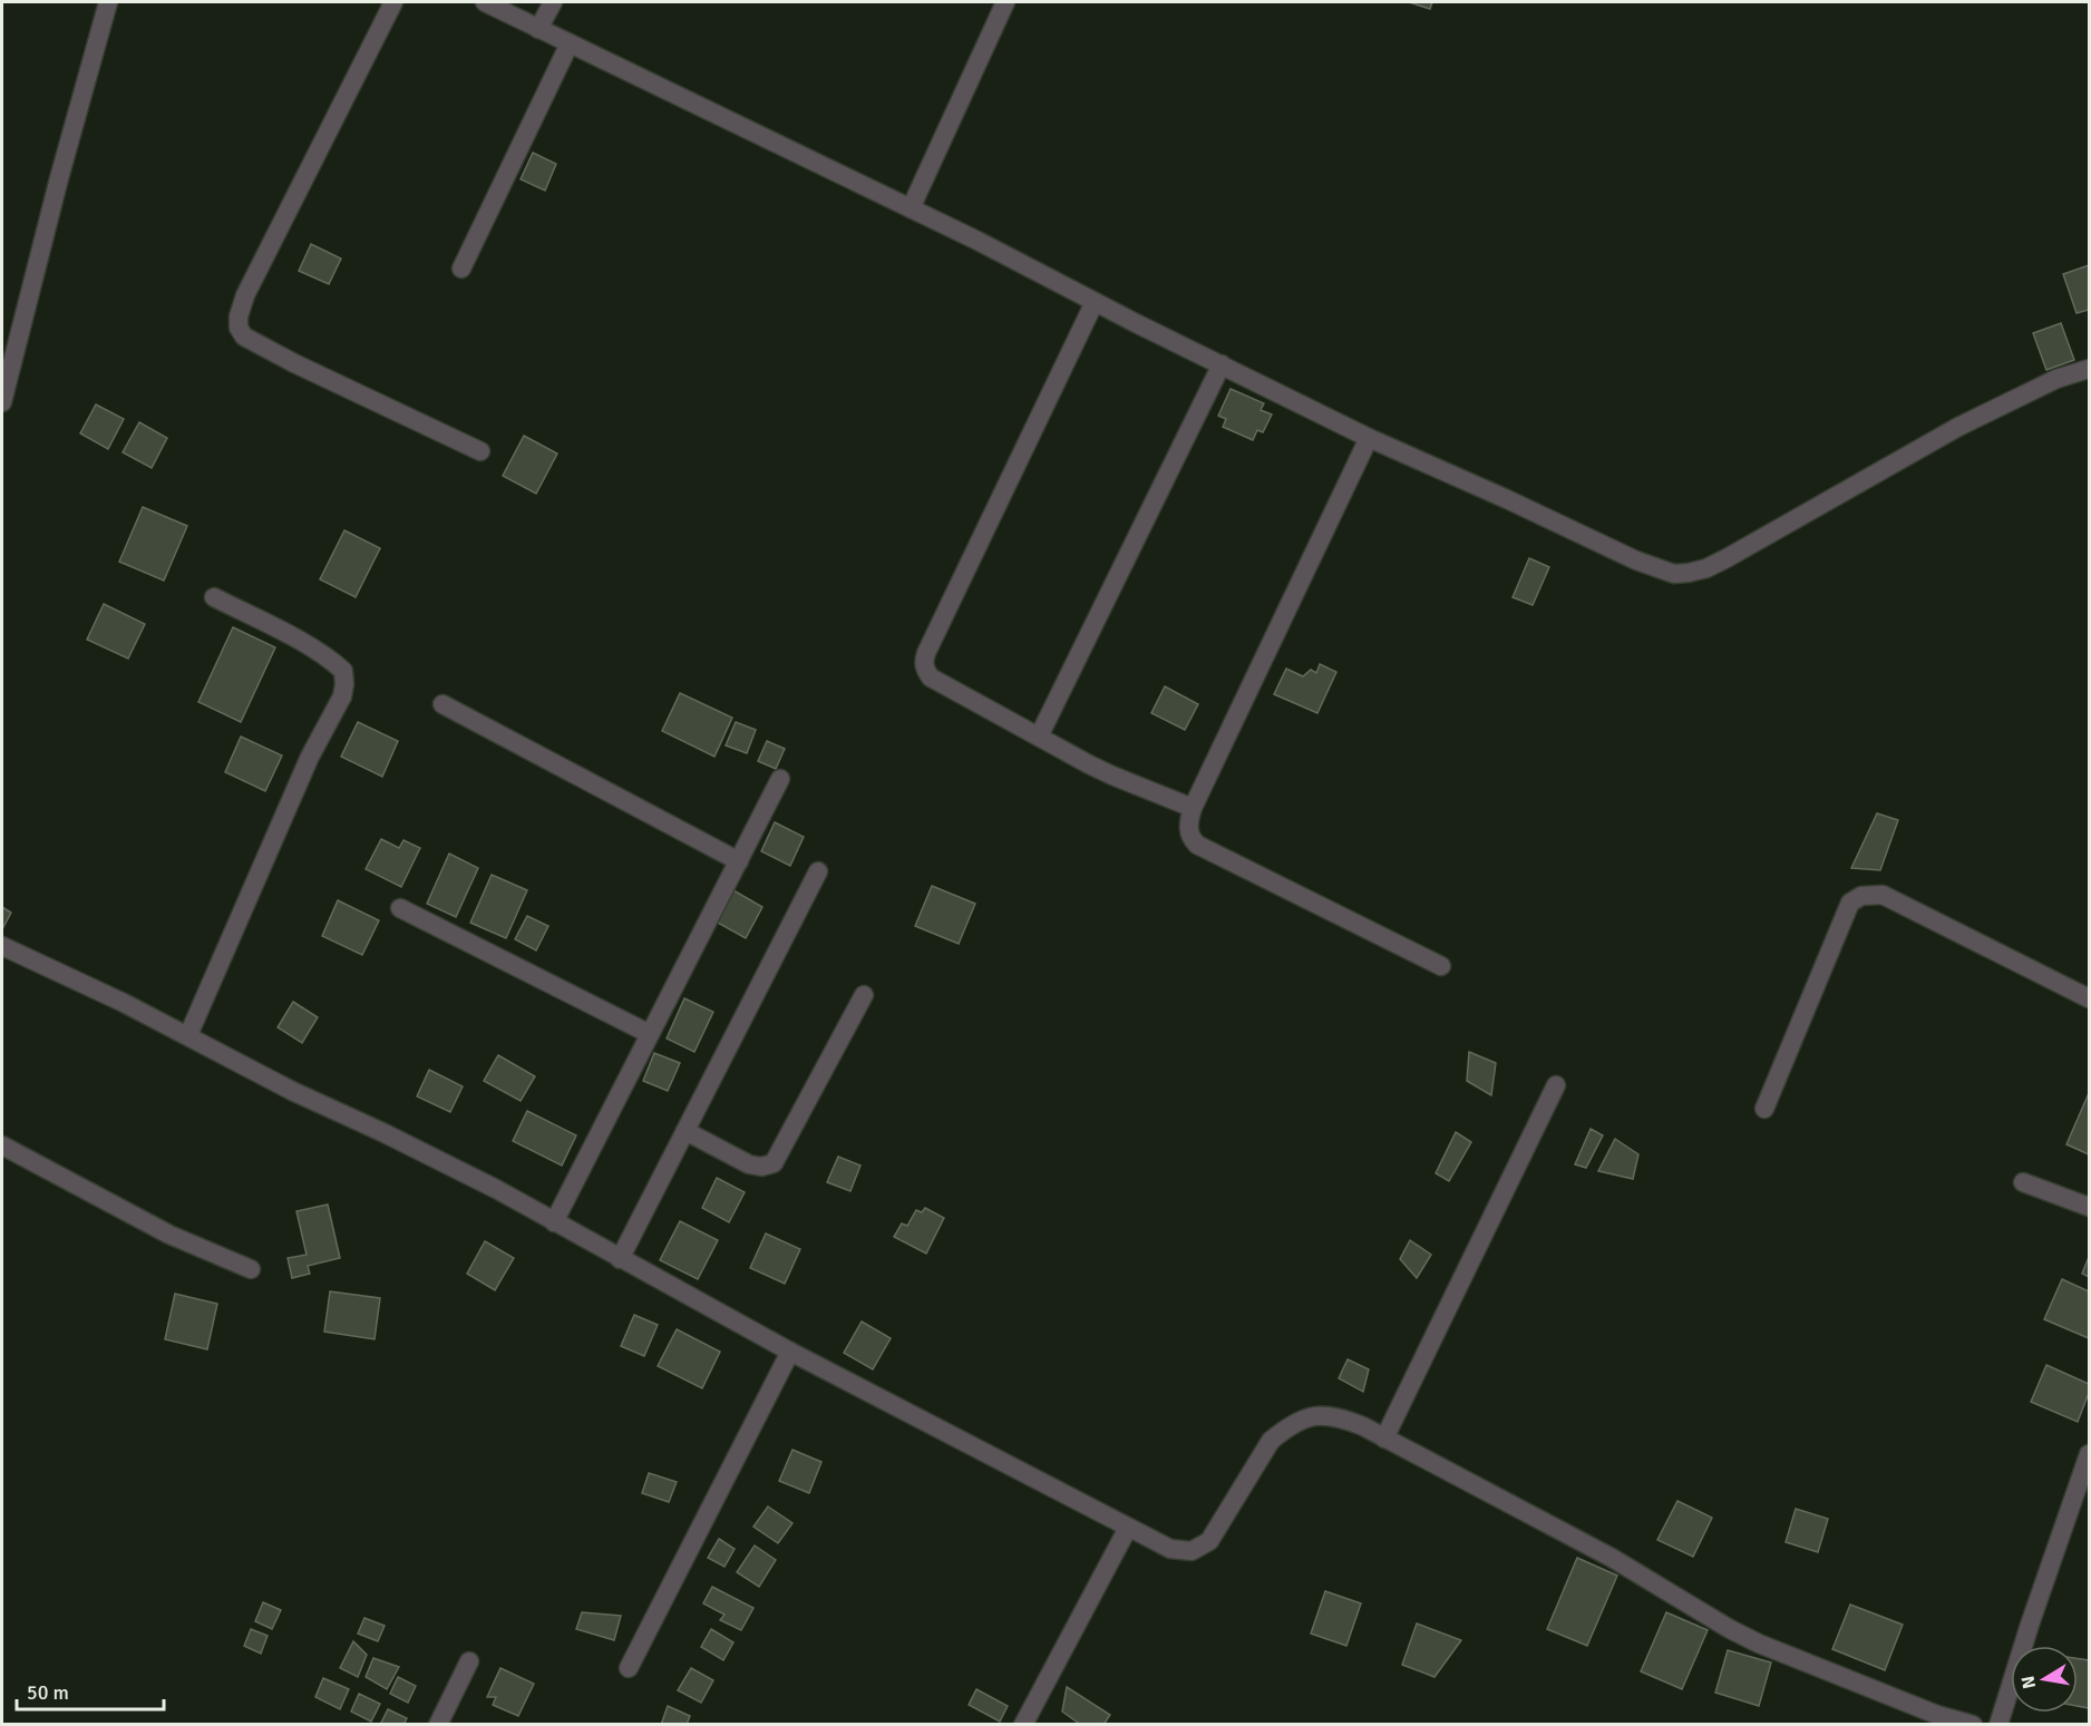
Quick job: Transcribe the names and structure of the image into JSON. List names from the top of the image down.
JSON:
{
  "scale_bar": "50 m",
  "north": "left"
}
